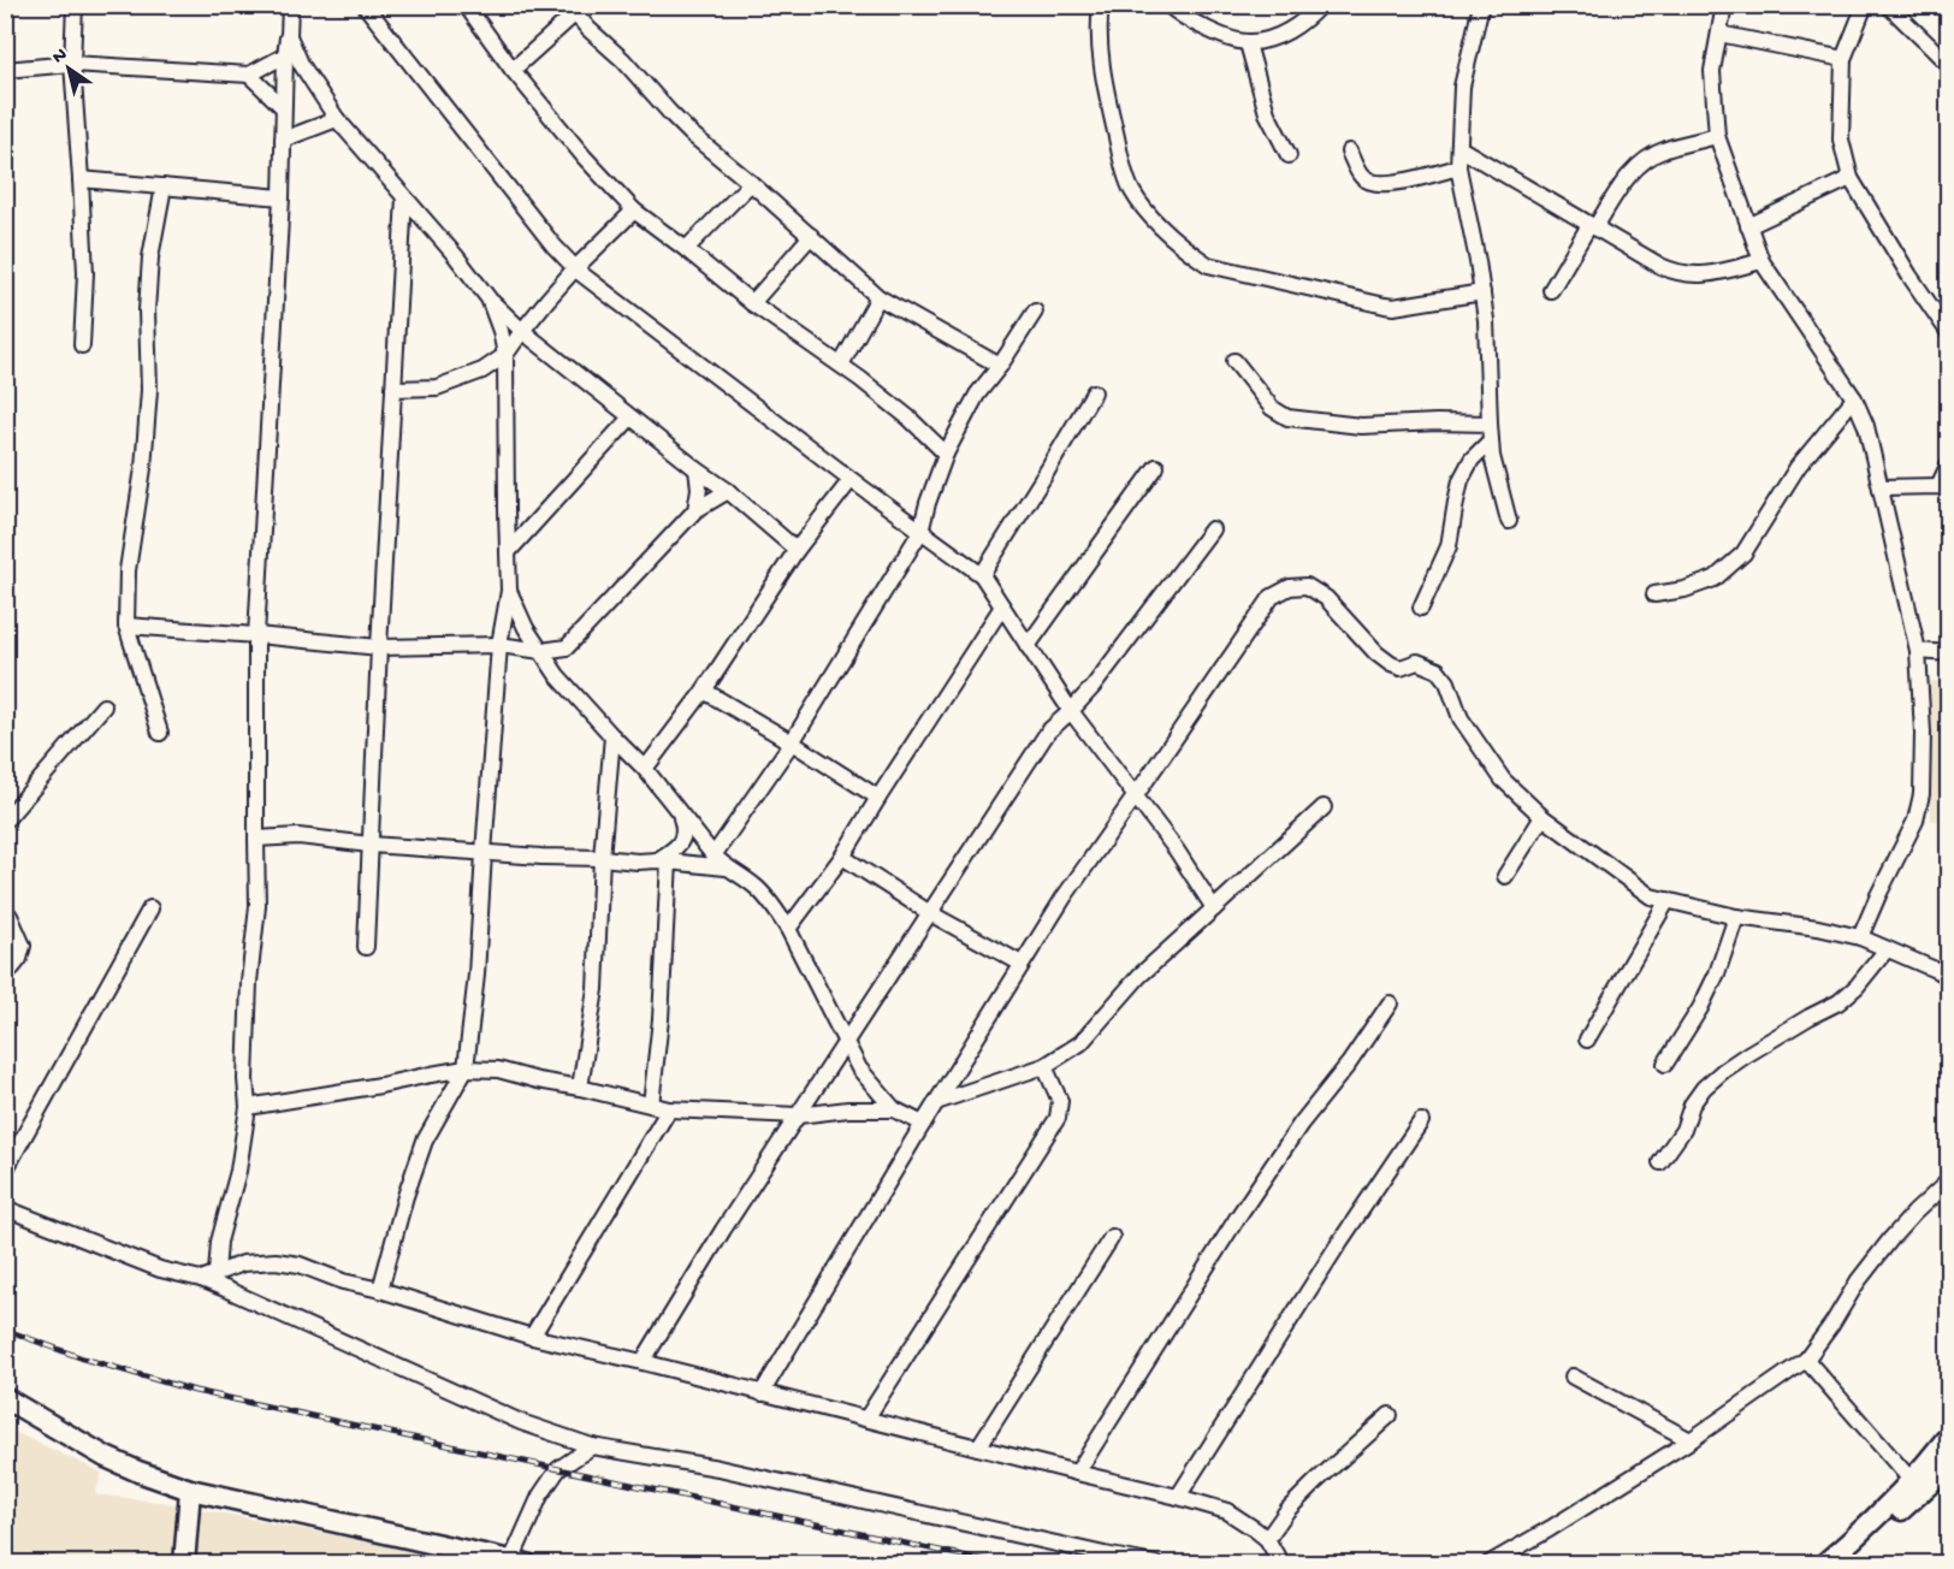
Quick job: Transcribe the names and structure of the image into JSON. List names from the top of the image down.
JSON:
{
  "north": "top left"
}
